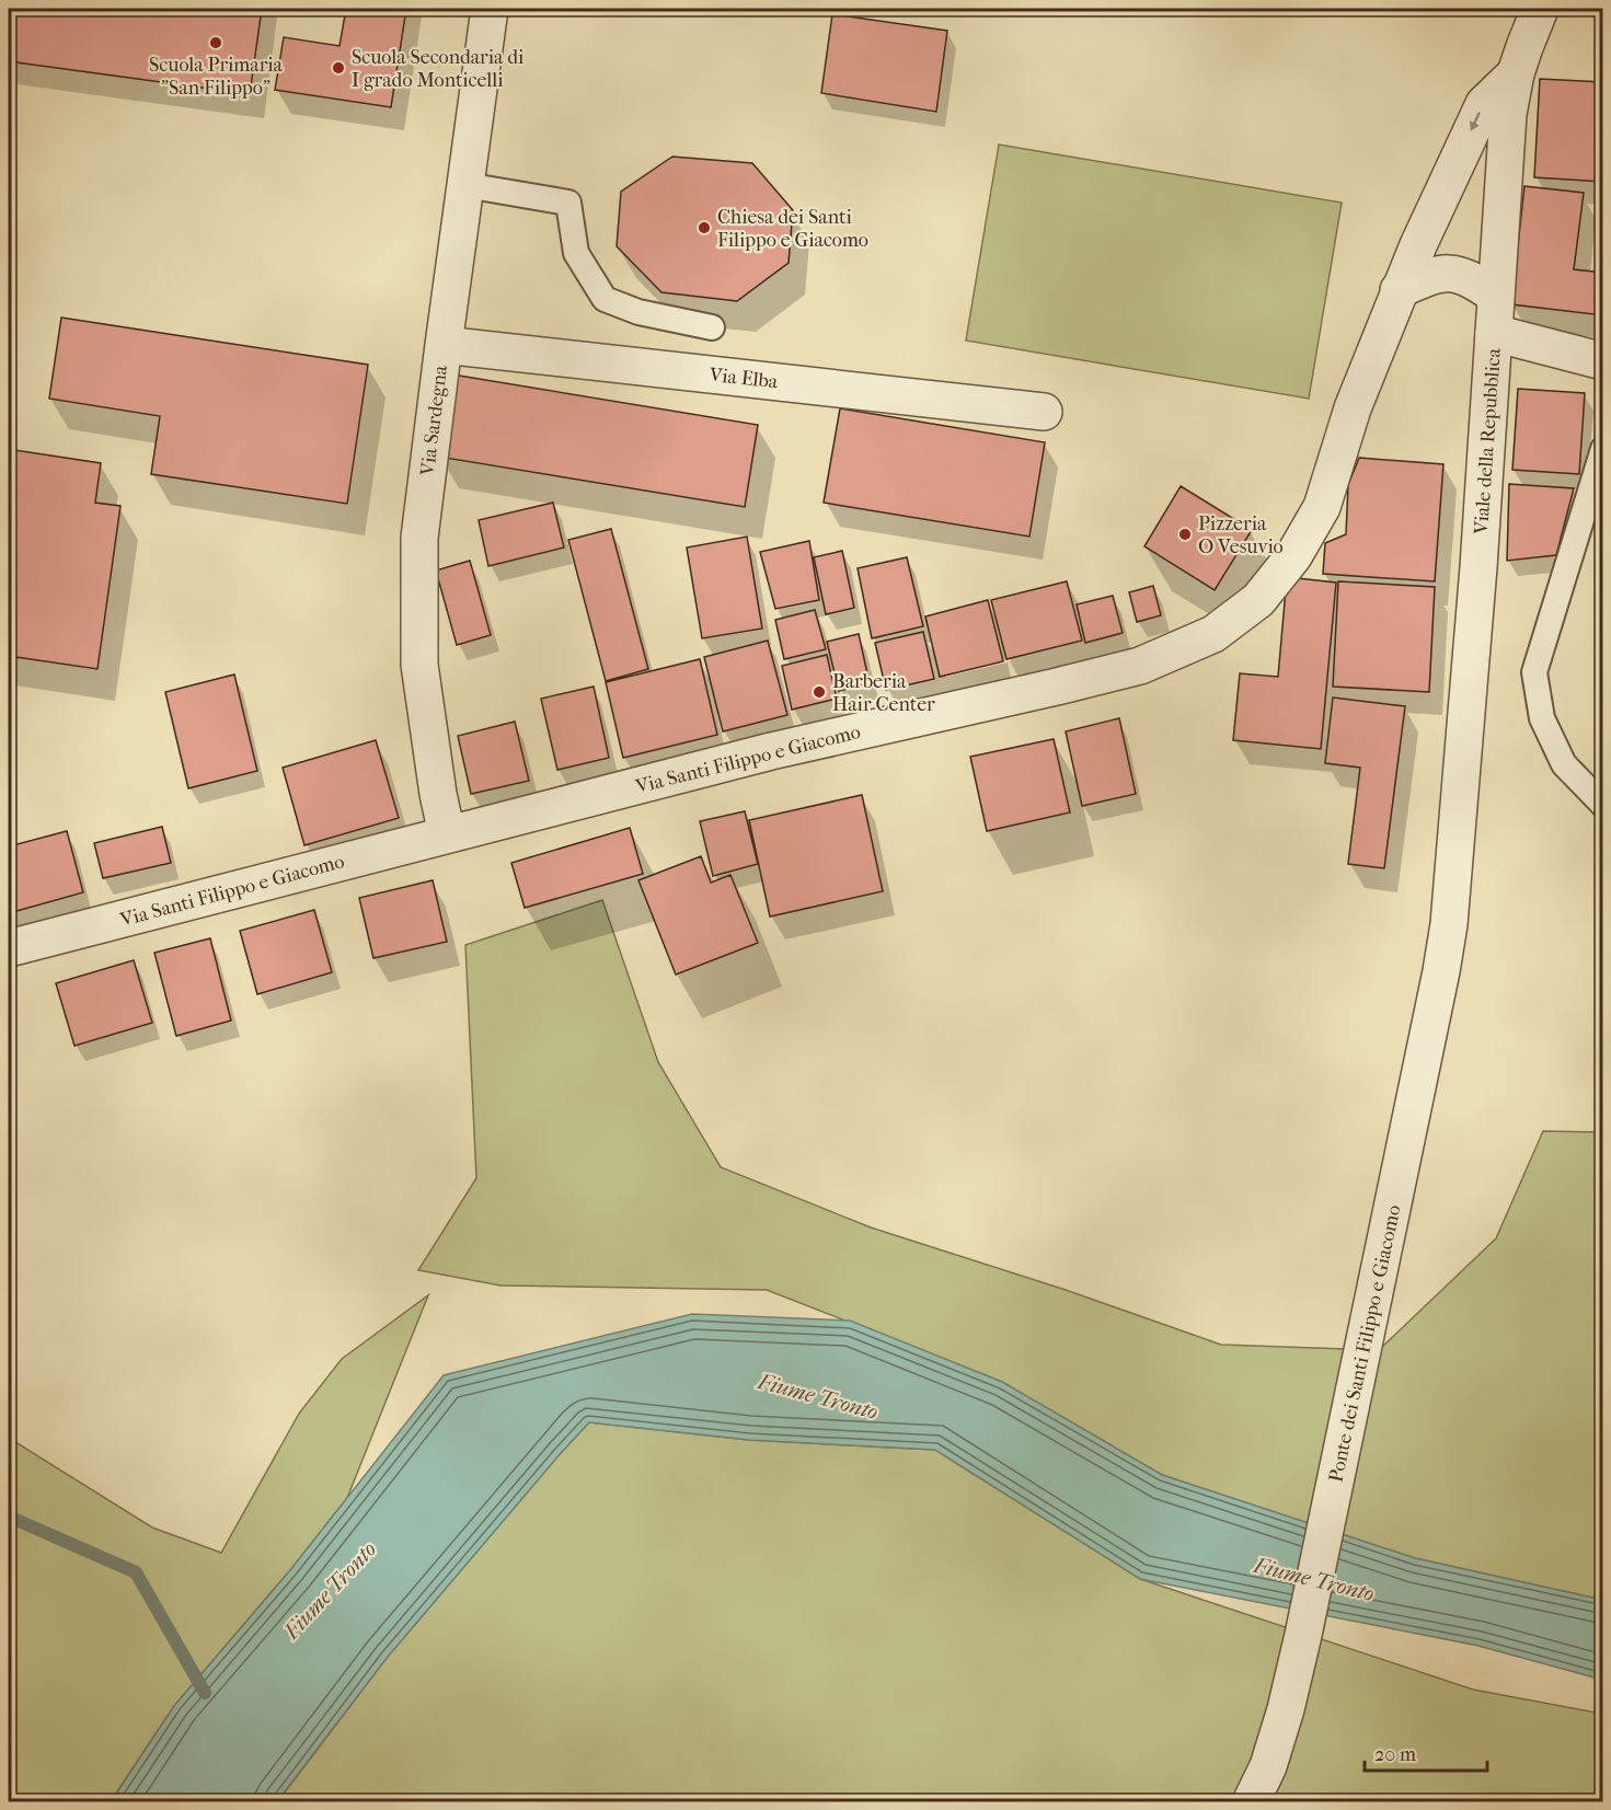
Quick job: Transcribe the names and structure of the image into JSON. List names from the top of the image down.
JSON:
{
  "streets": {
    "street": [
      "Via Elba",
      "Via Sardegna",
      "Viale della Repubblica",
      "Via Santi Filippo e Giacomo",
      "Ponte dei Santi Filippo e Giacomo"
    ]
  },
  "crossings": [
    ["Via Elba", "Via Sardegna"],
    ["Via Sardegna", "Via Santi Filippo e Giacomo"],
    ["Viale della Repubblica", "Via Santi Filippo e Giacomo"],
    ["Viale della Repubblica", "Ponte dei Santi Filippo e Giacomo"]
  ],
  "water": ["Fiume Tronto"],
  "places": [
    "Scuola Primaria \"San Filippo\"",
    "Scuola Secondaria di I grado Monticelli",
    "Chiesa dei Santi Filippo e Giacomo",
    "Pizzeria O Vesuvio",
    "Barberia Hair Center"
  ],
  "scale_bar": "20 m"
}
